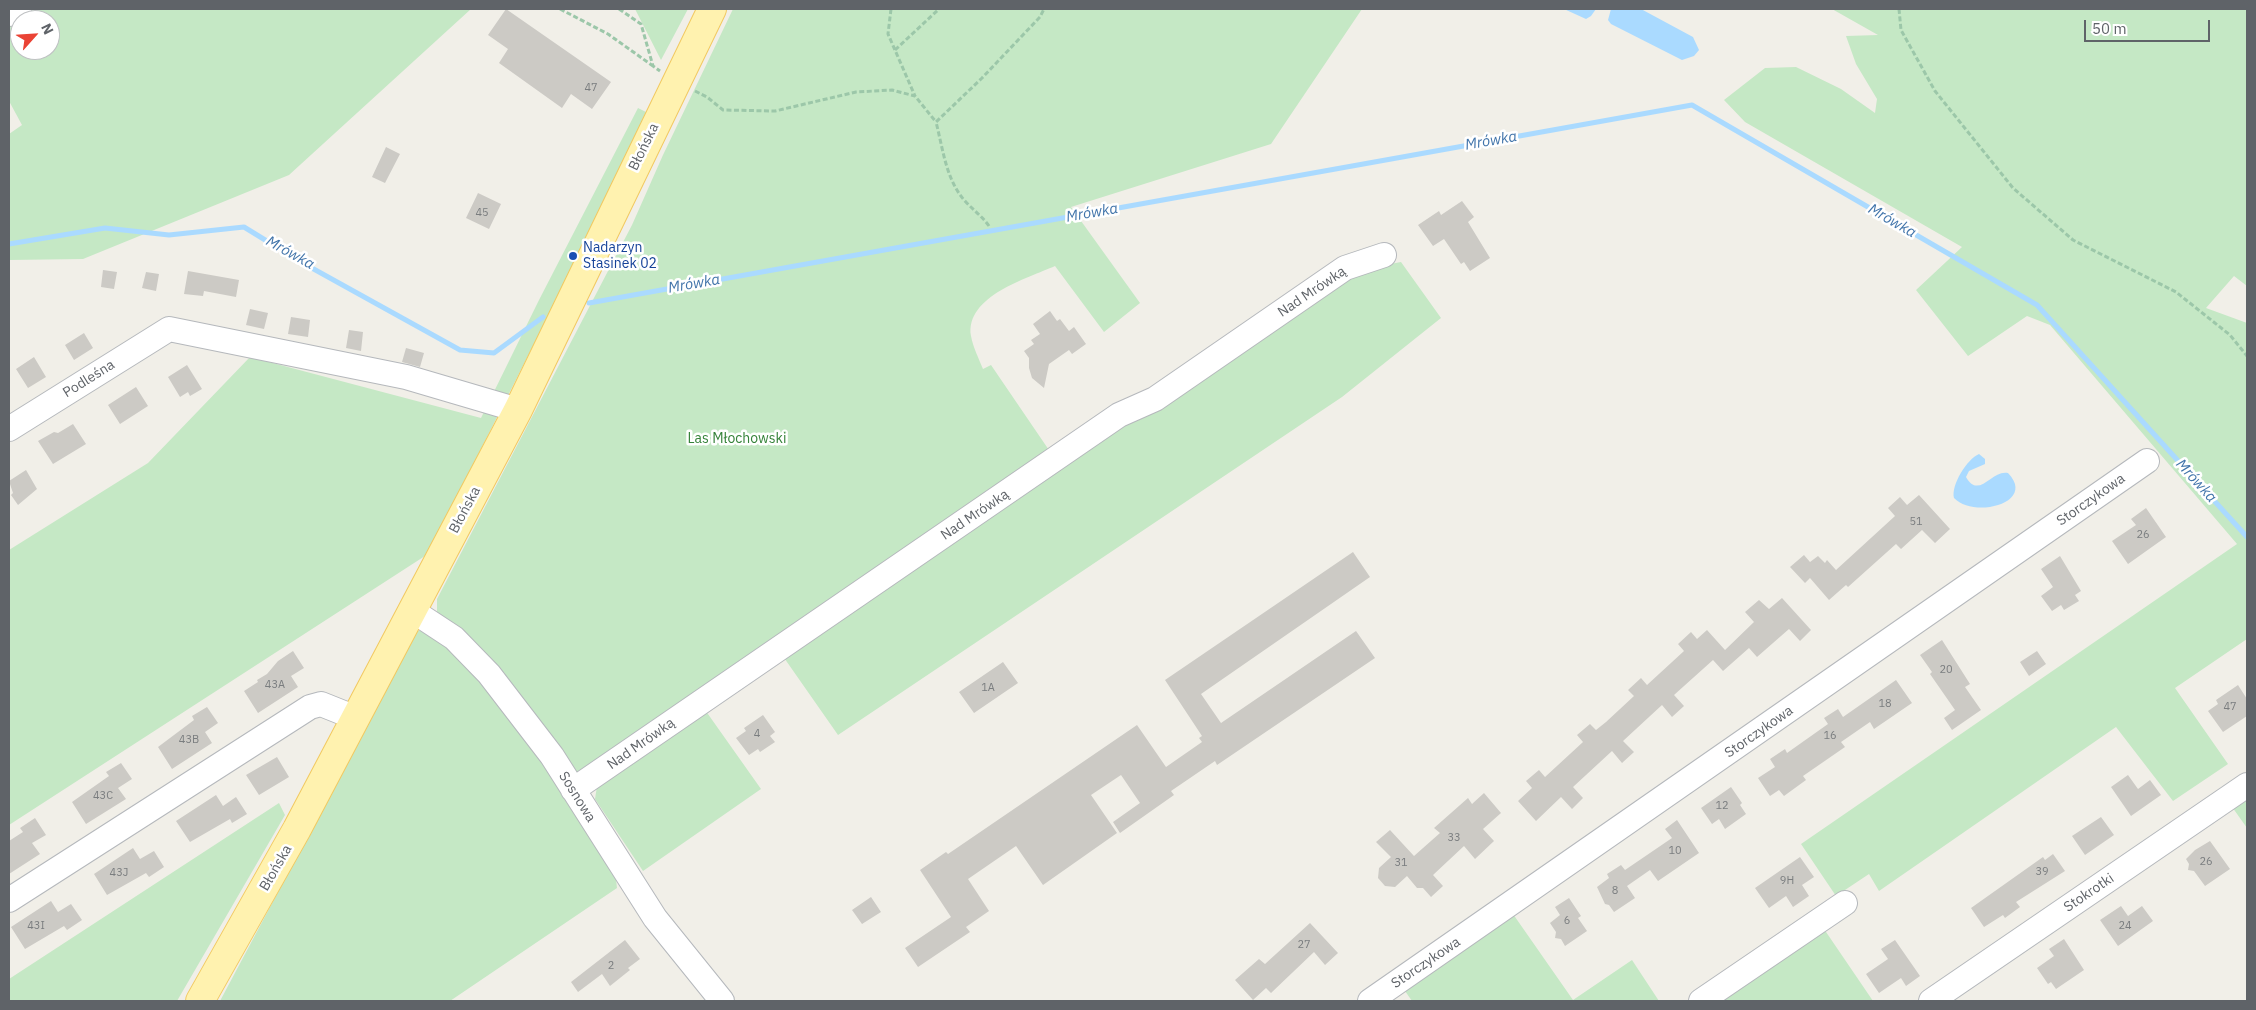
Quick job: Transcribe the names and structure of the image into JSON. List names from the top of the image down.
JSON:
{
  "streets": {
    "main road": ["Błońska"],
    "street": [
      "Nad Mrówką",
      "Podleśna",
      "Storczykowa",
      "Sosnowa",
      "Stokrotki"
    ]
  },
  "crossings": [
    ["Błońska", "Podleśna"],
    ["Błońska", "Sosnowa"],
    ["Nad Mrówką", "Sosnowa"]
  ],
  "water": ["Mrówka"],
  "parks": ["Las Młochowski"],
  "places": ["Nadarzyn Stasinek 02"],
  "house_numbers": [
    "47",
    "45",
    "51",
    "26",
    "20",
    "43A",
    "1A",
    "18",
    "47",
    "4",
    "16",
    "43B",
    "43C",
    "12",
    "33",
    "10",
    "26",
    "31",
    "39",
    "43J",
    "9H",
    "8",
    "6",
    "43I",
    "24",
    "27",
    "2"
  ],
  "scale_bar": "50 m",
  "north": "top right"
}
